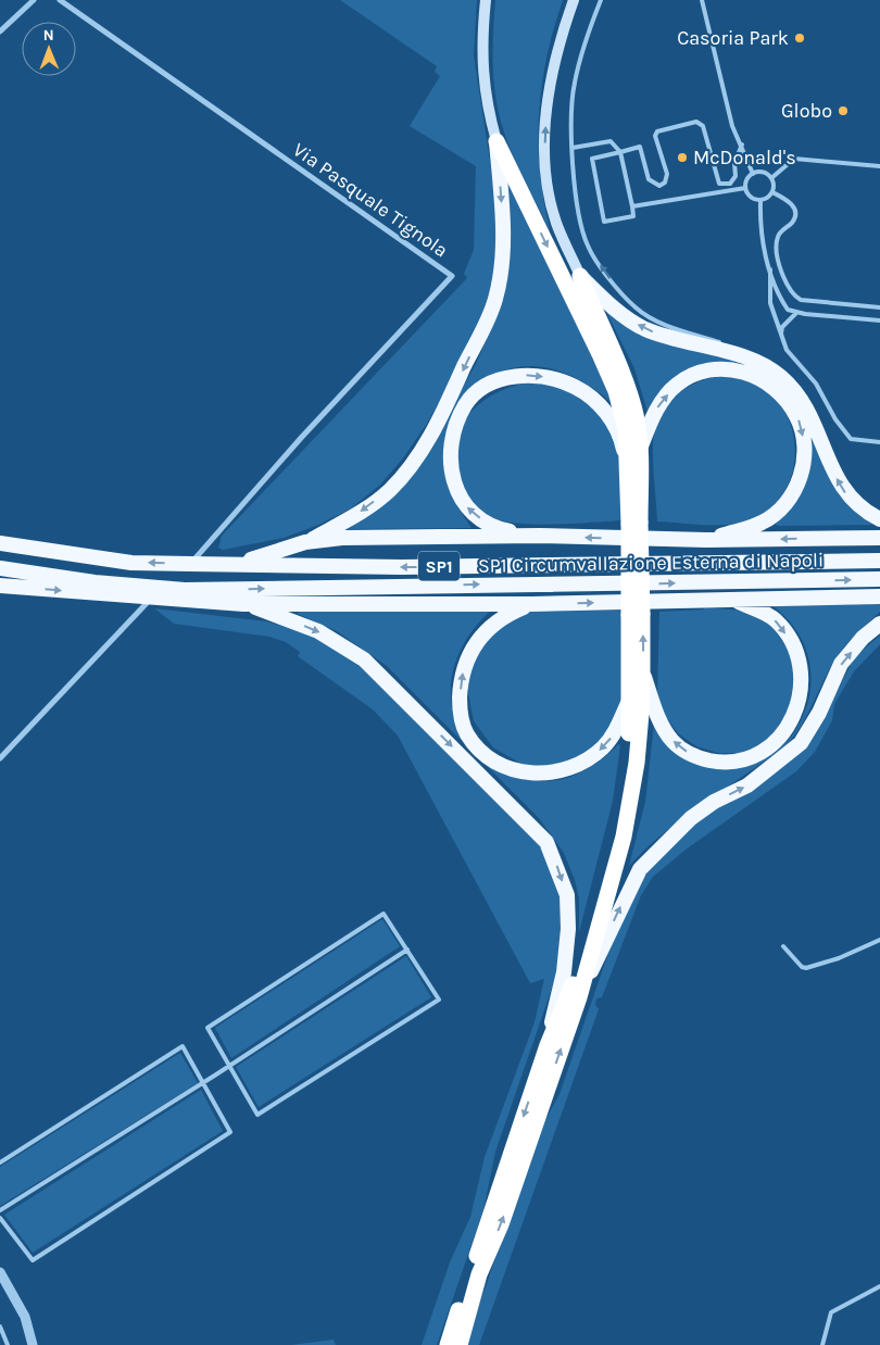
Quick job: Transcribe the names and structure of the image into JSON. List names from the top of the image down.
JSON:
{
  "streets": {
    "highway": ["SP1 Circumvallazione Esterna di Napoli", "SP1"],
    "street": ["Via Pasquale Tignola"]
  },
  "crossings": [
    ["Via Pasquale Tignola", "SP1 Circumvallazione Esterna di Napoli"],
    ["SP1 Circumvallazione Esterna di Napoli", "SP1"]
  ],
  "places": ["Casoria Park", "Globo", "McDonald's"],
  "north": "top"
}
